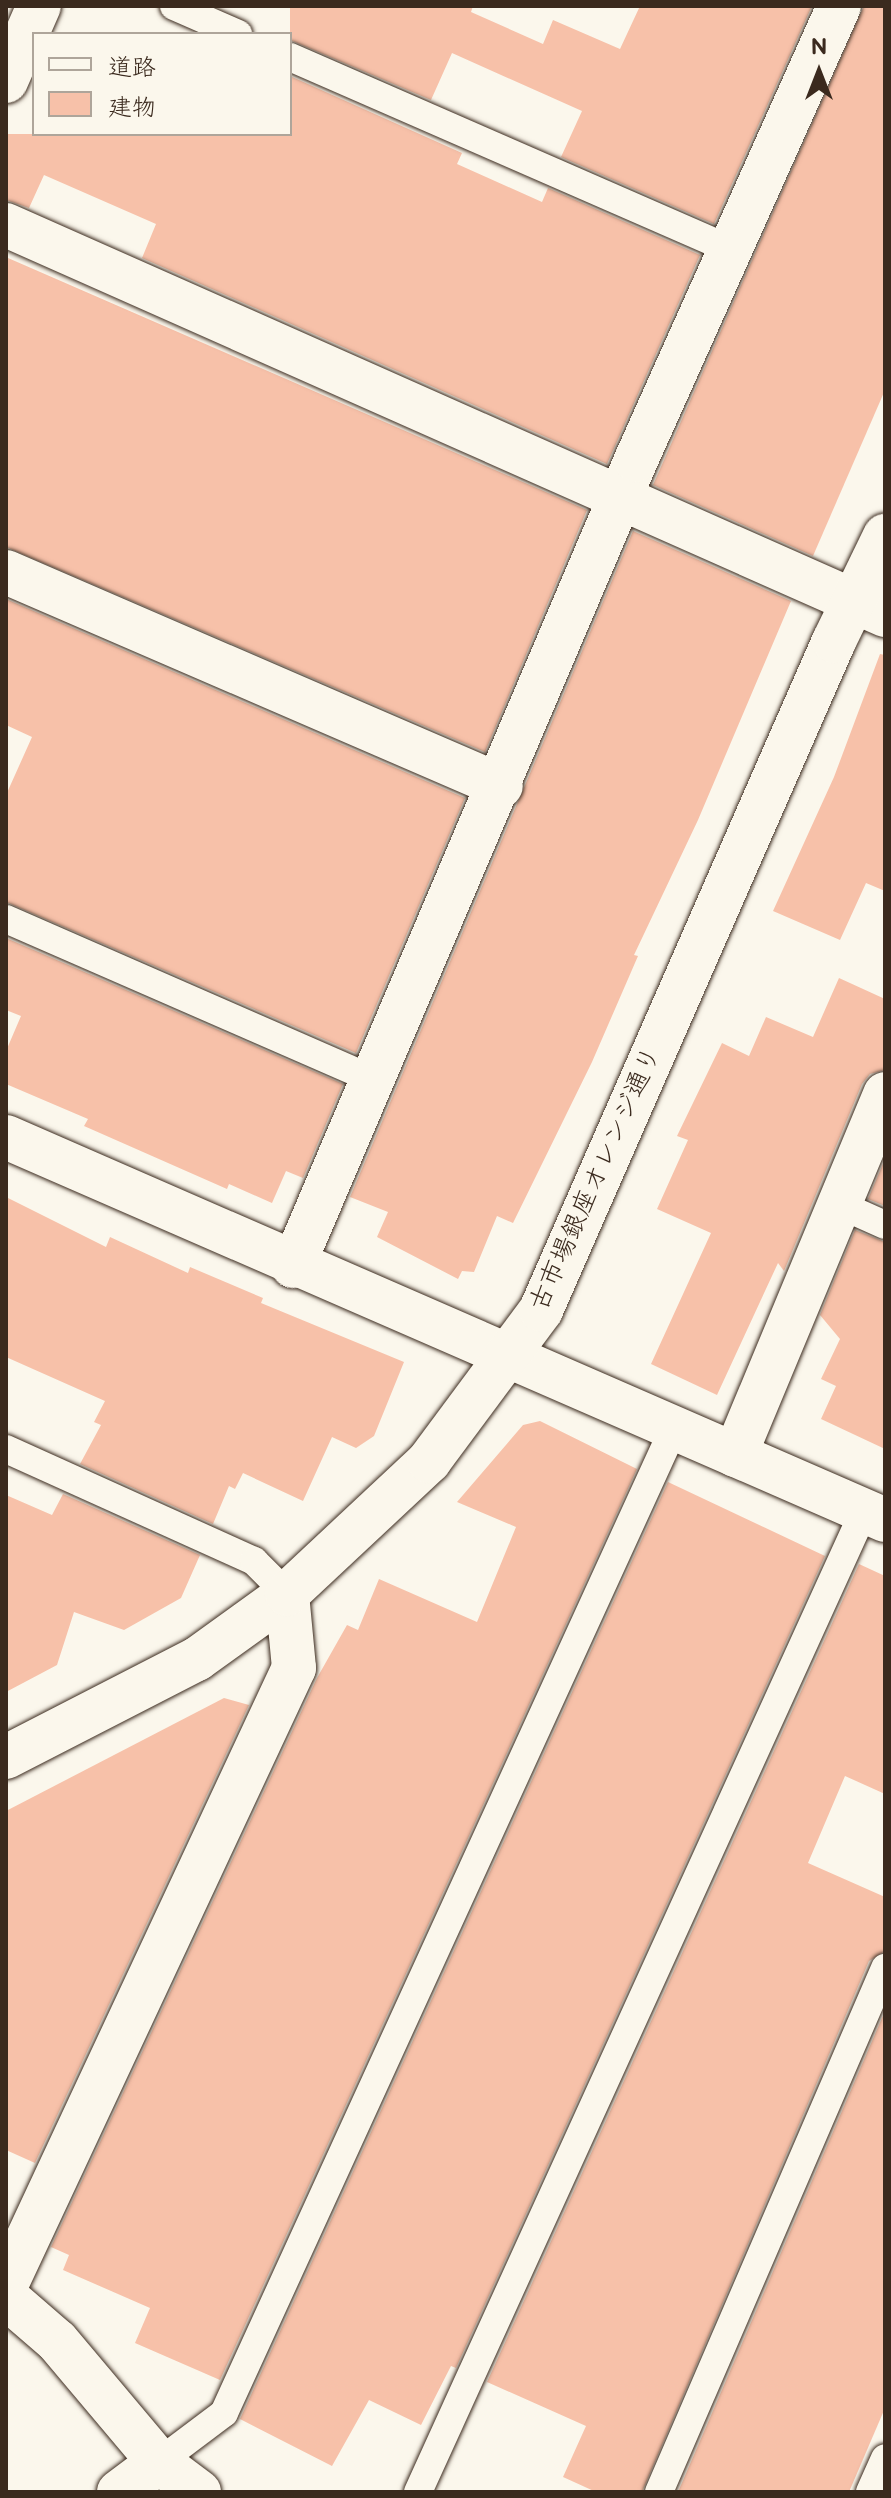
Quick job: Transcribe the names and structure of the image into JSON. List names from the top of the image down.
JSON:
{
  "streets": {
    "street": ["古市場銀座オレンジ通り"]
  },
  "legend": ["道路", "建物"],
  "north": "top"
}
